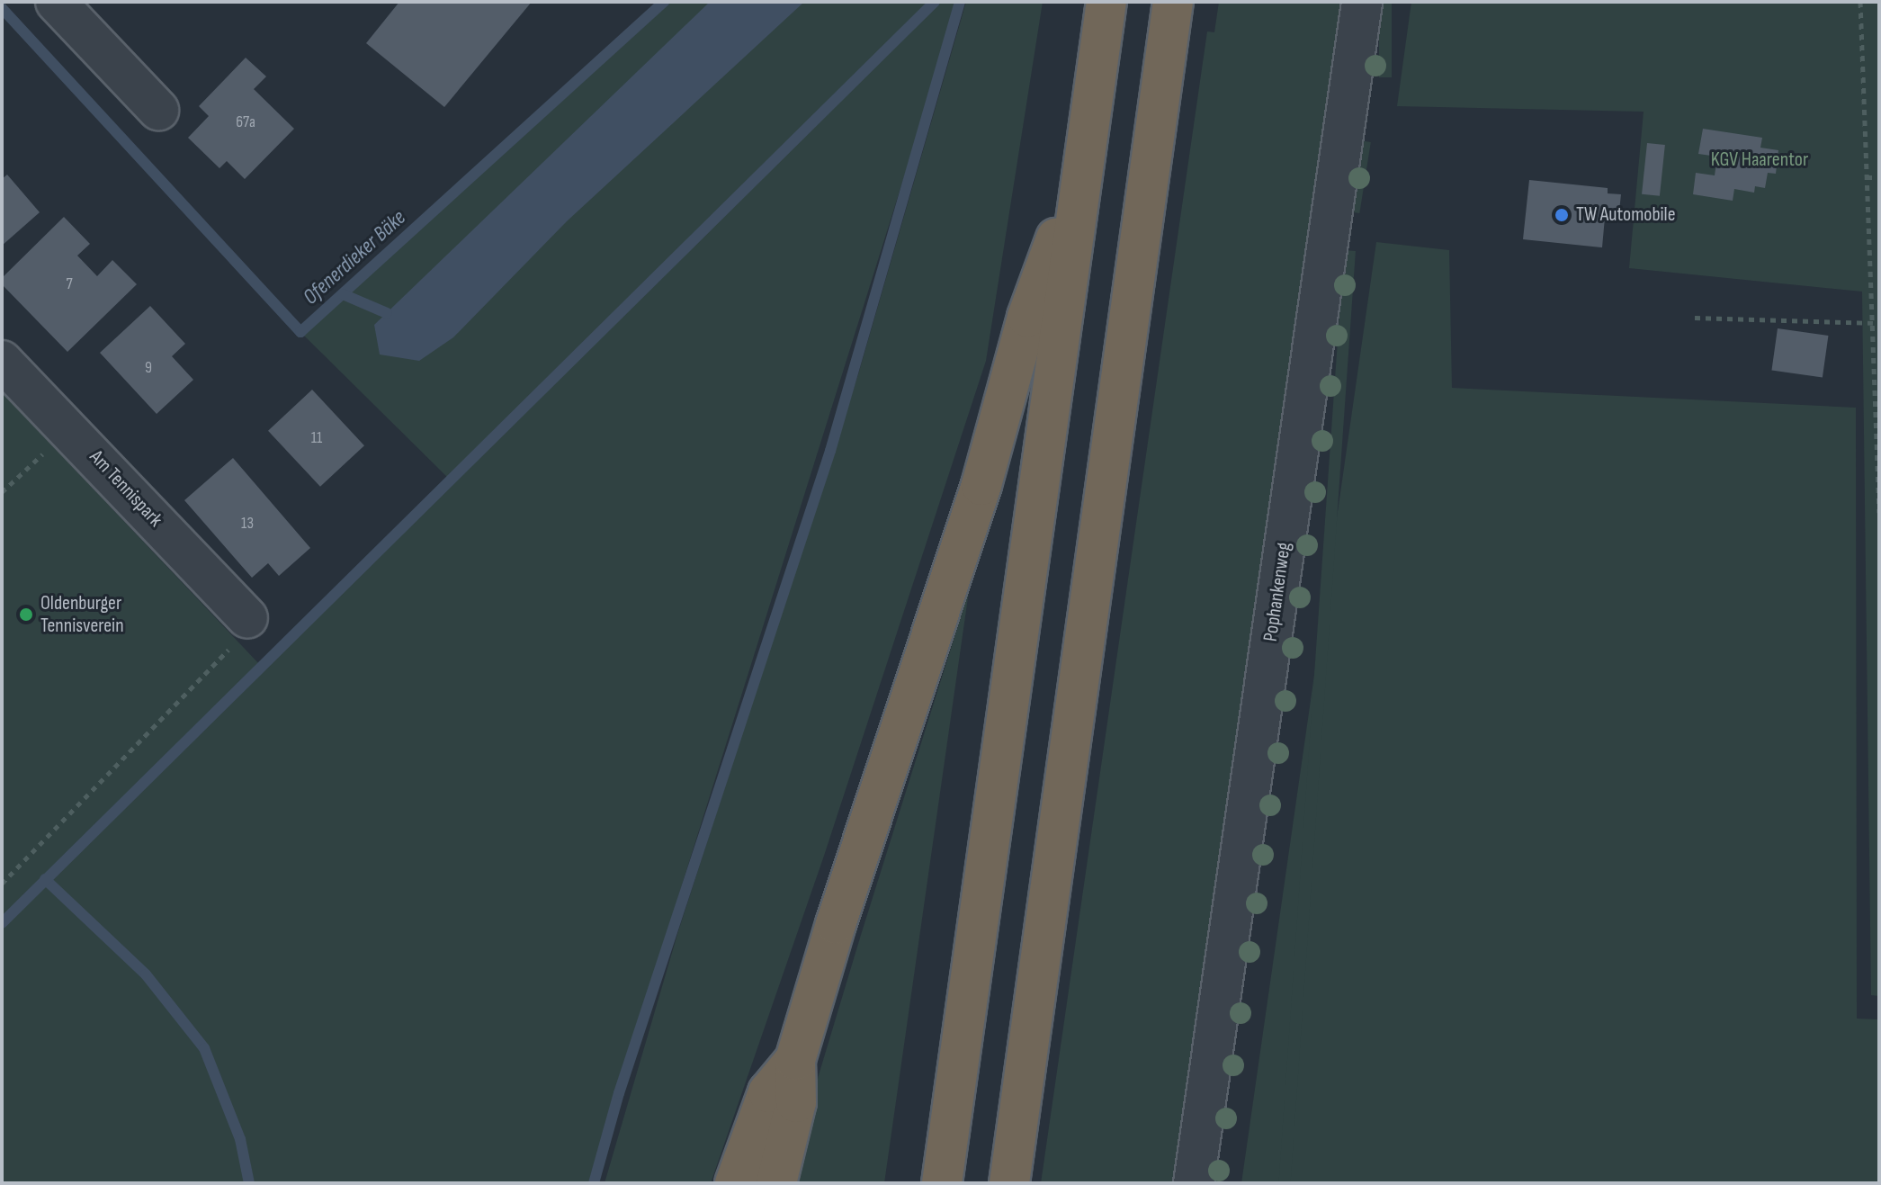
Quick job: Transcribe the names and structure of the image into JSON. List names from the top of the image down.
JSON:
{
  "streets": {
    "street": ["Am Tennispark", "Pophankenweg"]
  },
  "water": ["Ofenerdieker Bäke"],
  "parks": ["KGV Haarentor"],
  "places": ["TW Automobile", "Oldenburger Tennisverein"],
  "house_numbers": [
    "67a",
    "7",
    "9",
    "11",
    "13"
  ]
}
